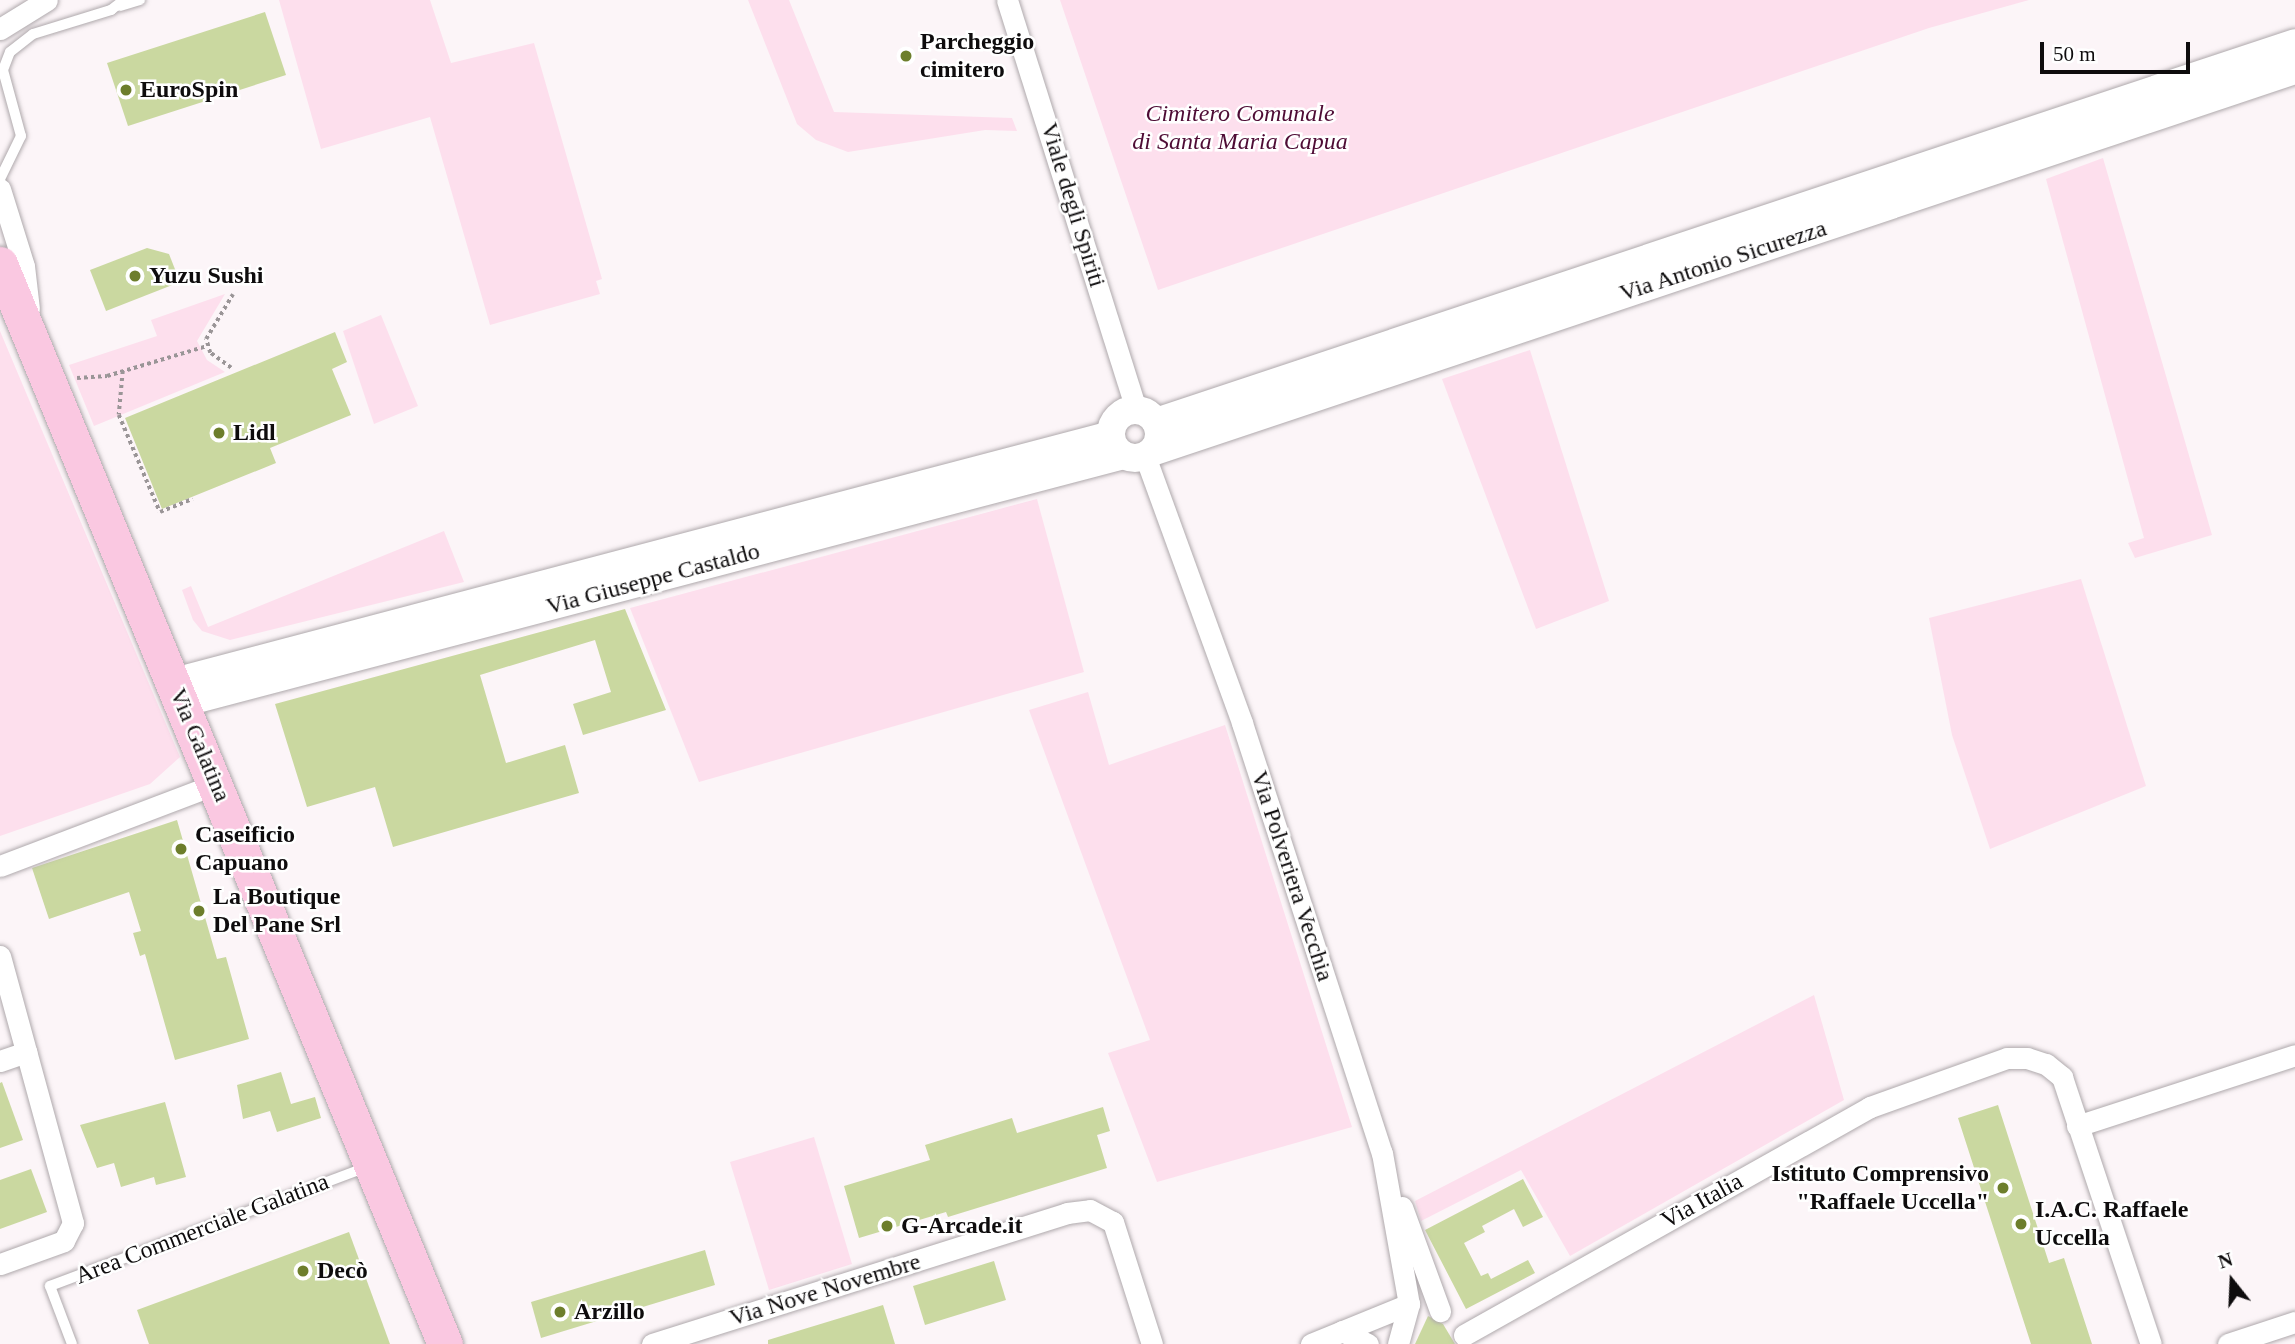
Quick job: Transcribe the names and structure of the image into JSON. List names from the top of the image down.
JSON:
{
  "streets": {
    "main road": ["Via Galatina"],
    "street": [
      "Viale degli Spiriti",
      "Via Antonio Sicurezza",
      "Via Giuseppe Castaldo",
      "Via Polveriera Vecchia",
      "Via Italia",
      "Via Nove Novembre"
    ],
    "lane": ["Area Commerciale Galatina"]
  },
  "crossings": [
    ["Viale degli Spiriti", "Via Antonio Sicurezza"],
    ["Via Antonio Sicurezza", "Via Giuseppe Castaldo"],
    ["Via Antonio Sicurezza", "Via Polveriera Vecchia"],
    ["Via Giuseppe Castaldo", "Via Galatina"],
    ["Via Giuseppe Castaldo", "Via Polveriera Vecchia"],
    ["Via Galatina", "Area Commerciale Galatina"]
  ],
  "parks": ["Cimitero Comunale di Santa Maria Capua"],
  "places": [
    "Parcheggio cimitero",
    "EuroSpin",
    "Yuzu Sushi",
    "Lidl",
    "Caseificio Capuano",
    "La Boutique Del Pane Srl",
    "Istituto Comprensivo \"Raffaele Uccella\"",
    "I.A.C. Raffaele Uccella",
    "G-Arcade.it",
    "Decò",
    "Arzillo"
  ],
  "scale_bar": "50 m",
  "north": "top"
}
